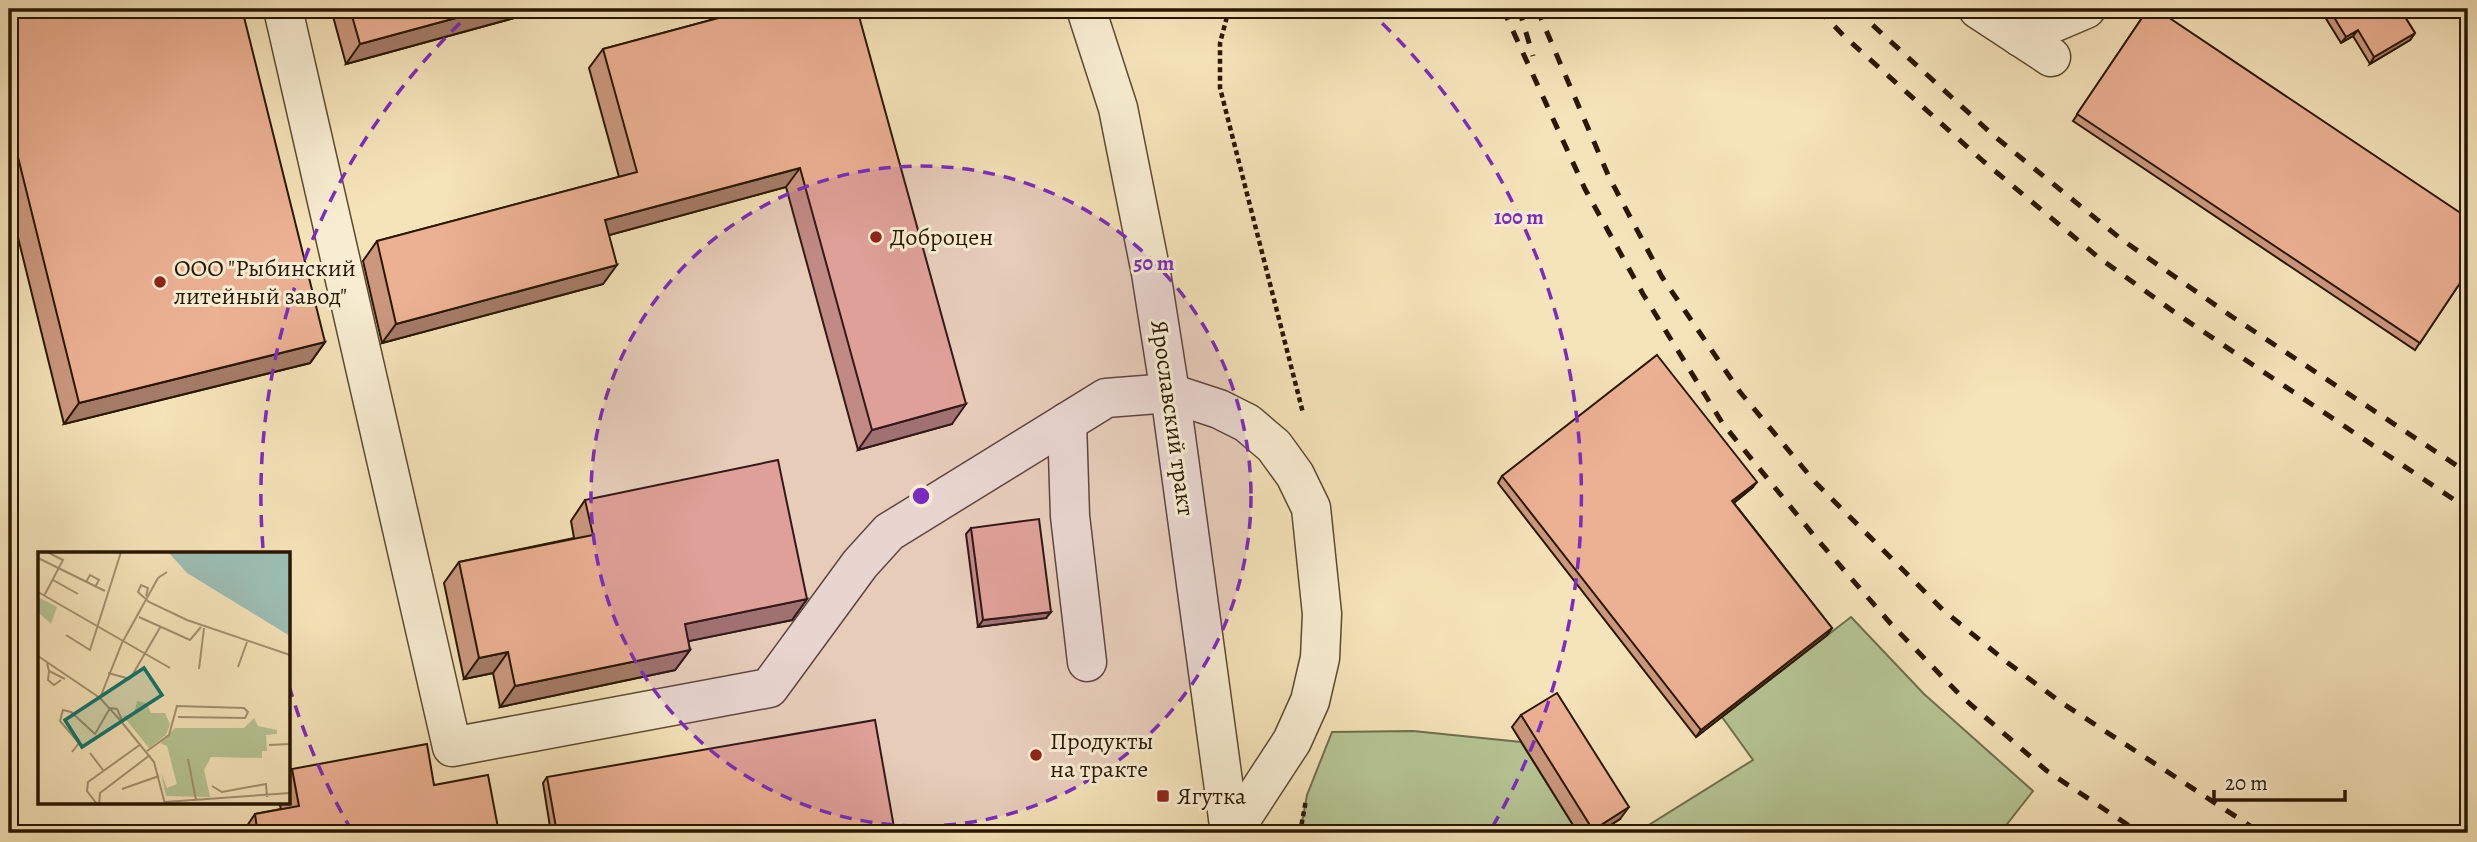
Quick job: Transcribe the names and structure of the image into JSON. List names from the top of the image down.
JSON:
{
  "streets": {
    "street": ["Ярославский тракт"]
  },
  "places": {
    "other": ["Доброцен", "ООО \"Рыбинский литейный завод\"", "Продукты на тракте"],
    "transit": ["Ягутка"]
  },
  "scale_bar": "20 m",
  "rings": ["100 m", "50 m"]
}
